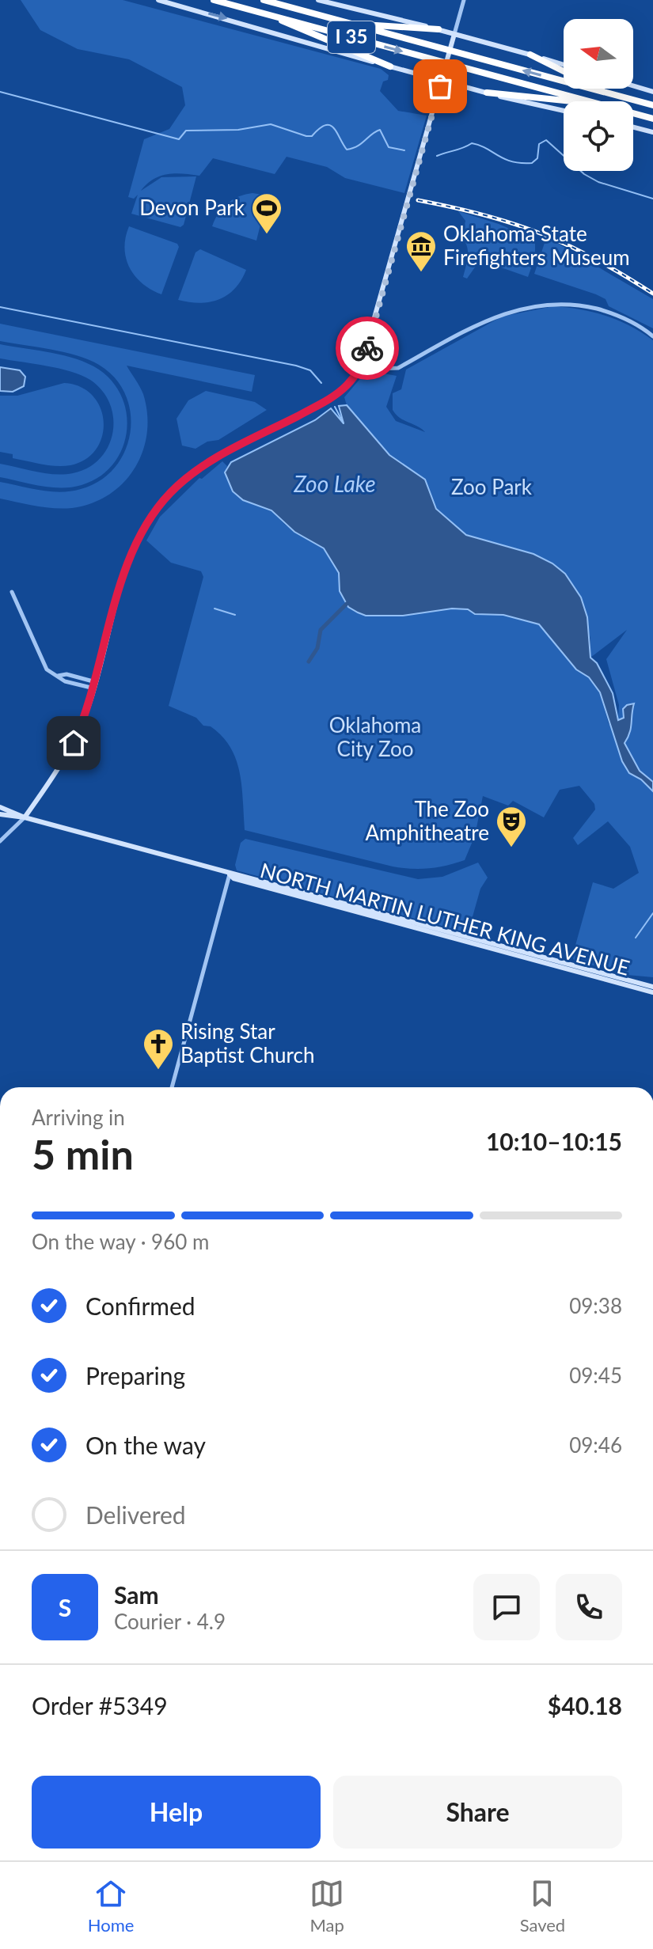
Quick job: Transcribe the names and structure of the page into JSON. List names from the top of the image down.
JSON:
{
  "streets": {
    "highway": ["I 35"],
    "main road": ["NORTH MARTIN LUTHER KING AVENUE"]
  },
  "water": ["Zoo Lake"],
  "parks": ["Zoo Park", "Oklahoma City Zoo"],
  "places": {
    "sports": ["Devon Park"],
    "museum": ["Oklahoma State Firefighters Museum"],
    "theatre": ["The Zoo Amphitheatre"],
    "church": ["Rising Star Baptist Church"]
  },
  "north": "left",
  "page": {
    "heading": ["5 min", "Arriving in", "10:10–10:15"],
    "panel": [
      "Sam",
      "Courier · 4.9",
      "Order #5349",
      "$40.18"
    ],
    "bar": "On the way · 960 m",
    "list": [
      ["Confirmed", "09:38"],
      ["Preparing", "09:45"],
      ["On the way", "09:46"],
      "Delivered"
    ],
    "round": "S",
    "buttons": ["Help", "Share"],
    "tabs": ["Home", "Map", "Saved"]
  }
}
